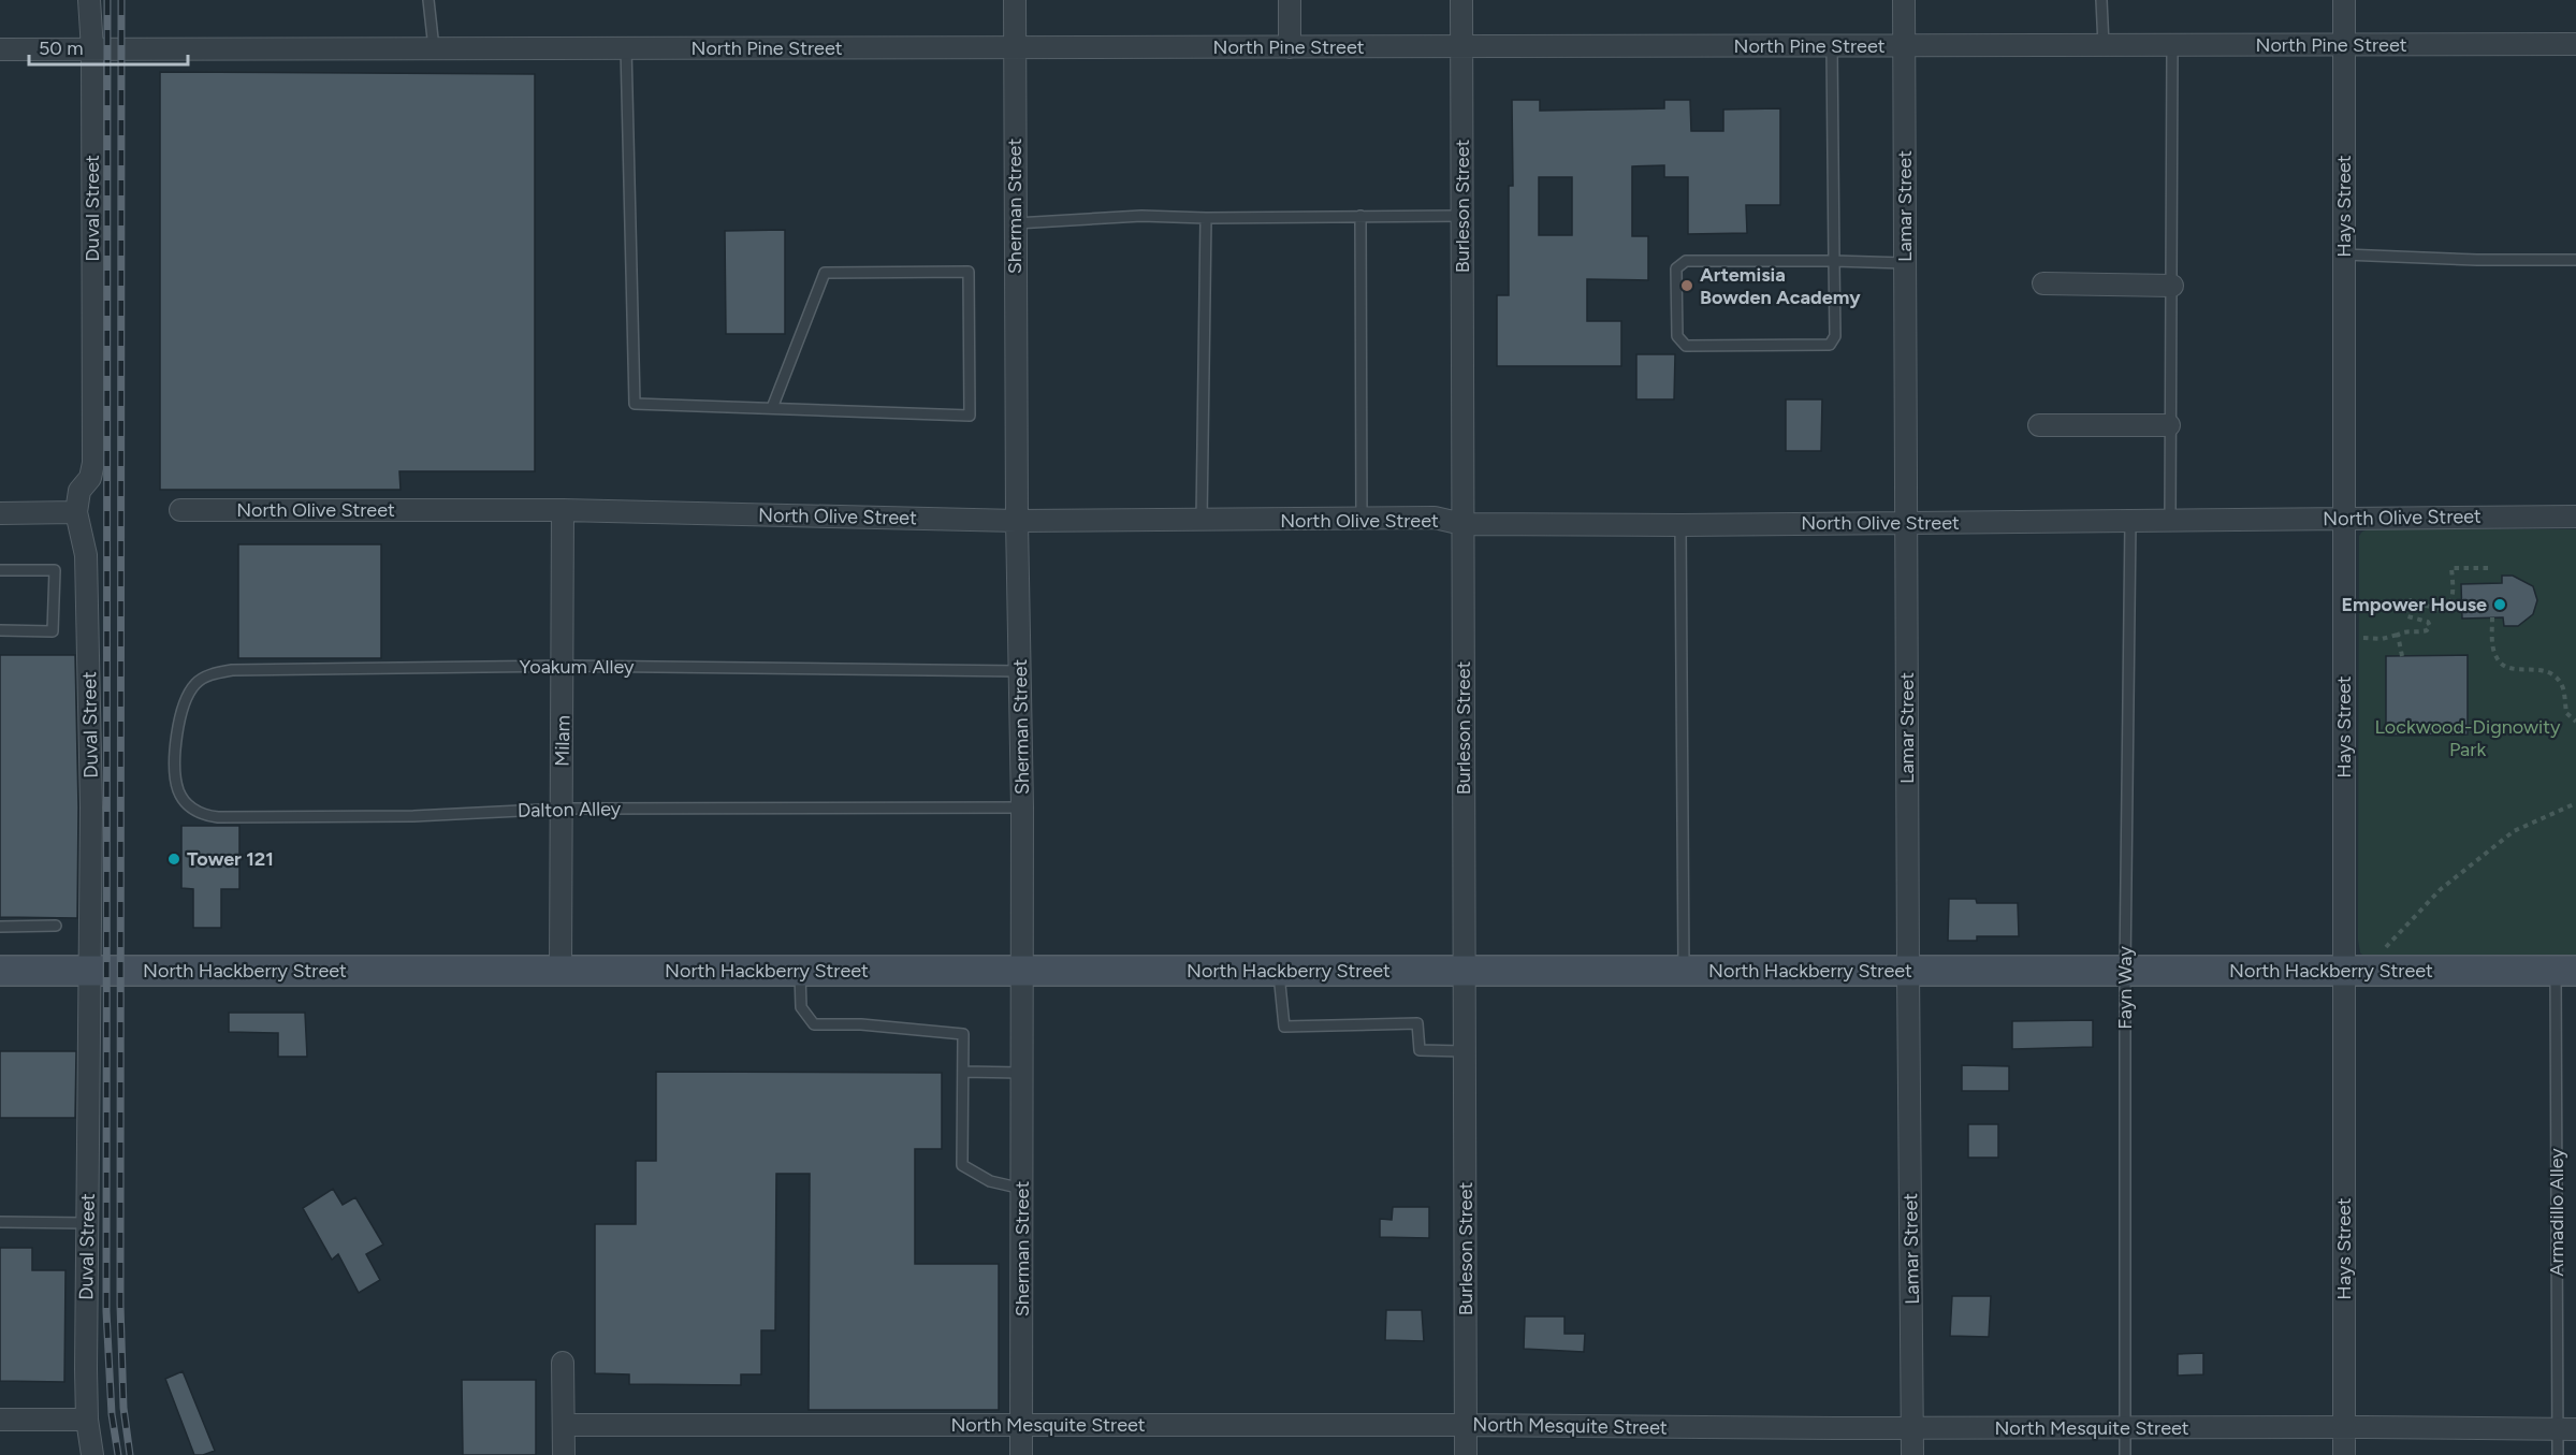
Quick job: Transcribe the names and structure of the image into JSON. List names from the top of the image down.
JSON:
{
  "streets": {
    "main road": ["North Hackberry Street"],
    "street": [
      "North Pine Street",
      "Sherman Street",
      "Burleson Street",
      "Lamar Street",
      "Hays Street",
      "Duval Street",
      "North Olive Street",
      "Milam",
      "North Mesquite Street"
    ],
    "lane": [
      "Yoakum Alley",
      "Dalton Alley",
      "Fayn Way",
      "Armadillo Alley"
    ]
  },
  "crossings": [
    ["North Pine Street", "Sherman Street"],
    ["North Pine Street", "Burleson Street"],
    ["North Pine Street", "Lamar Street"],
    ["North Pine Street", "Hays Street"],
    ["North Pine Street", "Duval Street"],
    ["Sherman Street", "North Olive Street"],
    ["Sherman Street", "Yoakum Alley"],
    ["Sherman Street", "Dalton Alley"],
    ["Sherman Street", "North Hackberry Street"],
    ["Sherman Street", "North Mesquite Street"],
    ["Burleson Street", "North Olive Street"],
    ["Burleson Street", "North Hackberry Street"],
    ["Burleson Street", "North Mesquite Street"],
    ["Lamar Street", "North Olive Street"],
    ["Lamar Street", "North Hackberry Street"],
    ["Lamar Street", "North Mesquite Street"],
    ["Hays Street", "North Olive Street"],
    ["Hays Street", "North Hackberry Street"],
    ["Hays Street", "North Mesquite Street"],
    ["Duval Street", "North Hackberry Street"],
    ["North Olive Street", "Milam"],
    ["North Olive Street", "Fayn Way"],
    ["Yoakum Alley", "Milam"],
    ["Yoakum Alley", "Dalton Alley"],
    ["Milam", "Dalton Alley"],
    ["Milam", "North Hackberry Street"],
    ["North Hackberry Street", "Fayn Way"],
    ["North Hackberry Street", "Armadillo Alley"],
    ["Fayn Way", "North Mesquite Street"],
    ["Armadillo Alley", "North Mesquite Street"]
  ],
  "parks": ["Lockwood-Dignowity Park"],
  "places": ["Artemisia Bowden Academy", "Empower House", "Tower 121"],
  "scale_bar": "50 m"
}
